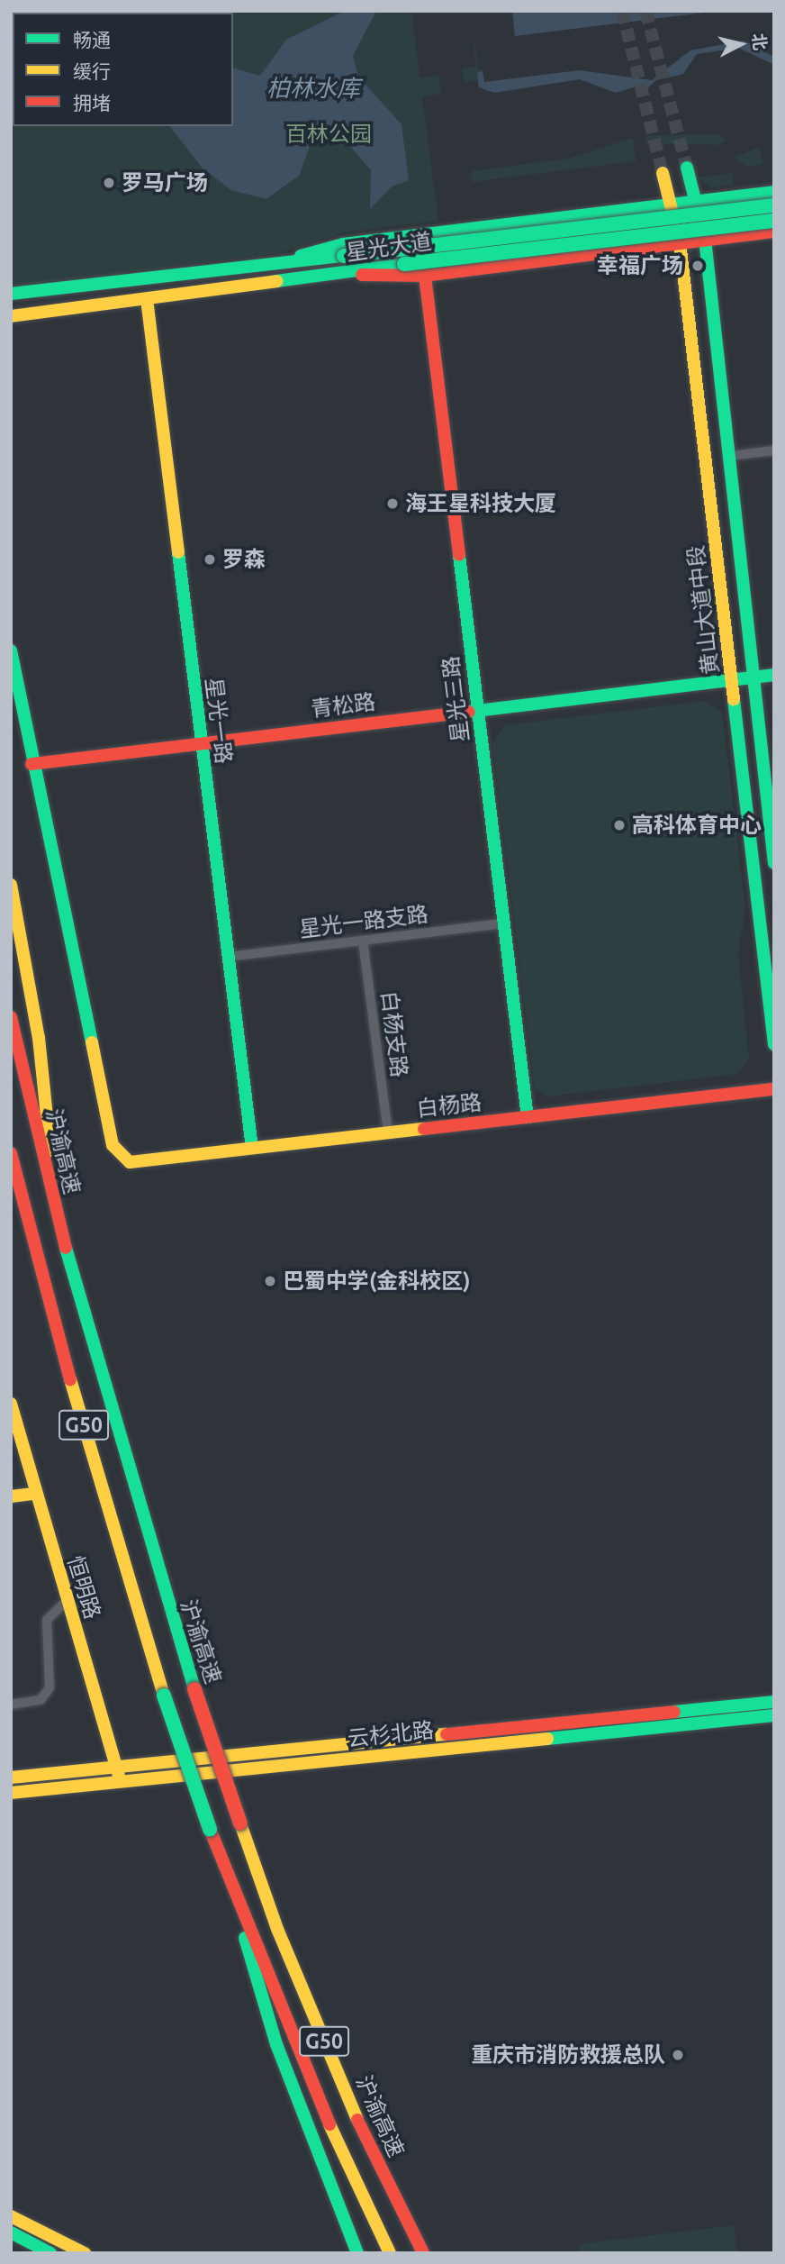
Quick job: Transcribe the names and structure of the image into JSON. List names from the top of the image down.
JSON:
{
  "streets": {
    "main road": [
      "星光大道",
      "黄山大道中段",
      "星光三路",
      "青松路",
      "星光一路",
      "白杨路",
      "沪渝高速",
      "G50",
      "恒明路",
      "云杉北路"
    ],
    "street": ["星光一路支路", "白杨支路"]
  },
  "crossings": [
    ["星光大道", "星光一路"],
    ["黄山大道中段", "青松路"],
    ["星光三路", "青松路"],
    ["星光三路", "星光一路支路"],
    ["星光三路", "白杨路"],
    ["青松路", "星光一路"],
    ["青松路", "白杨路"],
    ["星光一路", "星光一路支路"],
    ["星光一路", "白杨路"],
    ["星光一路支路", "白杨支路"],
    ["白杨支路", "白杨路"],
    ["恒明路", "云杉北路"]
  ],
  "water": ["柏林水库"],
  "parks": ["百林公园"],
  "places": [
    "罗马广场",
    "幸福广场",
    "海王星科技大厦",
    "罗森",
    "高科体育中心",
    "巴蜀中学(金科校区)",
    "重庆市消防救援总队"
  ],
  "legend": ["畅通", "缓行", "拥堵"],
  "north": "right"
}
